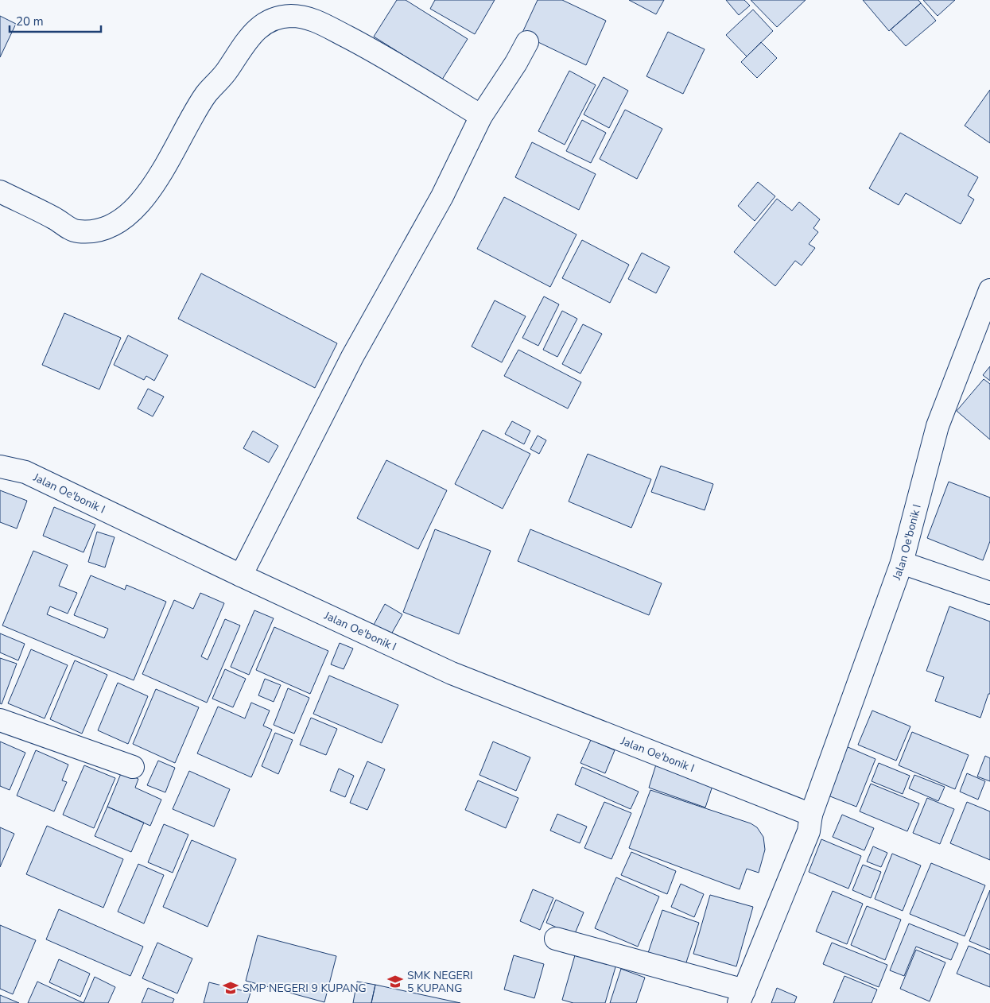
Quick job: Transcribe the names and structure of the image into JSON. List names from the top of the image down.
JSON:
{
  "streets": {
    "street": ["Jalan Oe'bonik I"]
  },
  "places": {
    "school or university": ["SMK NEGERI 5 KUPANG", "SMP NEGERI 9 KUPANG"]
  },
  "scale_bar": "20 m"
}
